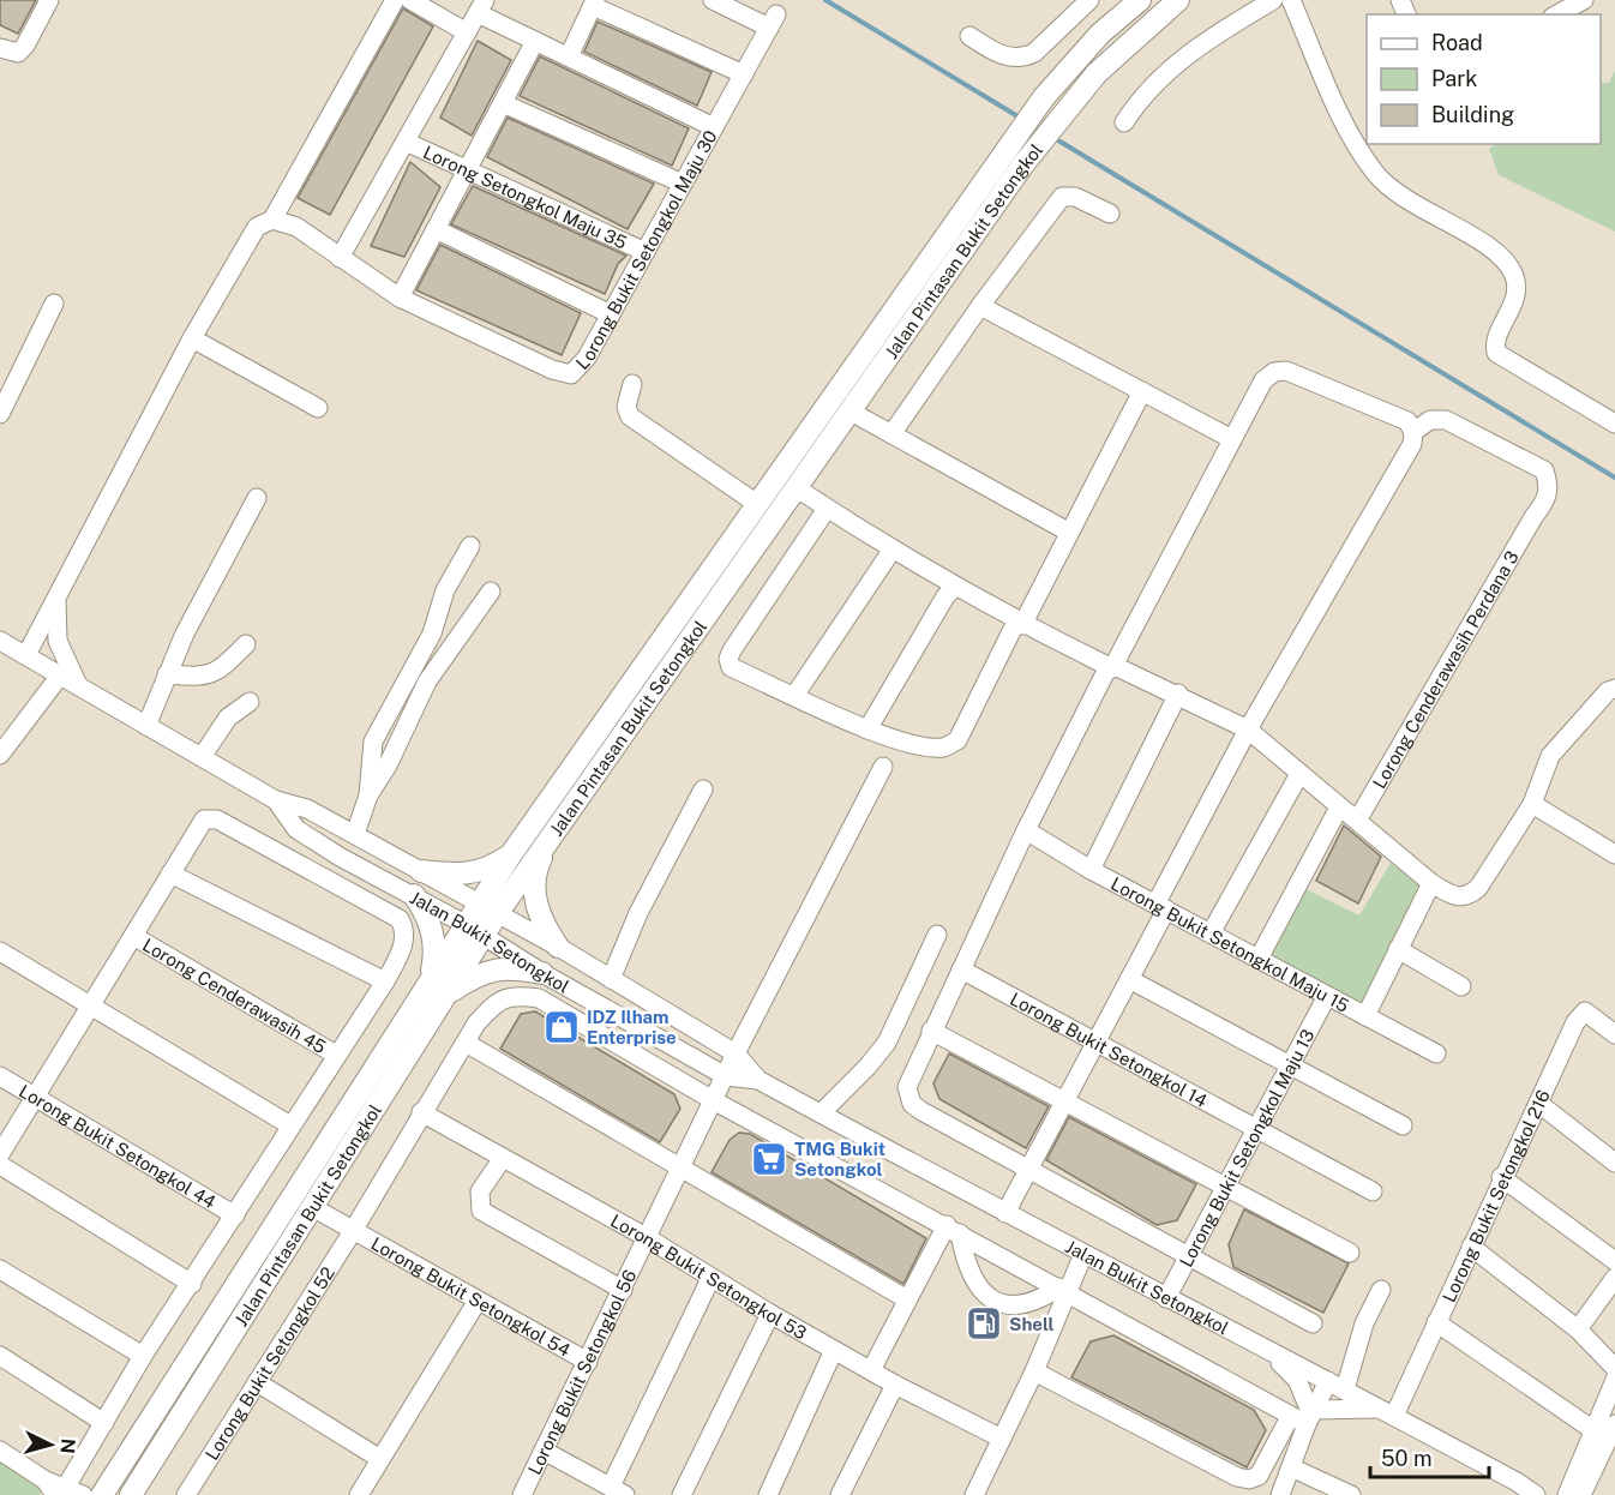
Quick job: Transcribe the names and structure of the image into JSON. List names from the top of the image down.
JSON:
{
  "streets": {
    "main road": ["Jalan Pintasan Bukit Setongkol"],
    "street": [
      "Lorong Setongkol Maju 35",
      "Lorong Bukit Setongkol Maju 30",
      "Lorong Cenderawasih Perdana 3",
      "Jalan Bukit Setongkol",
      "Lorong Bukit Setongkol Maju 15",
      "Lorong Cenderawasih 45",
      "Lorong Bukit Setongkol 14",
      "Lorong Bukit Setongkol 44",
      "Lorong Bukit Setongkol Maju 13",
      "Lorong Bukit Setongkol 216",
      "Lorong Bukit Setongkol 53",
      "Lorong Bukit Setongkol 54",
      "Lorong Bukit Setongkol 52",
      "Lorong Bukit Setongkol 56"
    ]
  },
  "crossings": [
    ["Lorong Setongkol Maju 35", "Lorong Bukit Setongkol Maju 30"],
    ["Jalan Pintasan Bukit Setongkol", "Jalan Bukit Setongkol"],
    ["Jalan Pintasan Bukit Setongkol", "Lorong Bukit Setongkol 54"],
    ["Jalan Bukit Setongkol", "Lorong Bukit Setongkol Maju 13"],
    ["Jalan Bukit Setongkol", "Lorong Bukit Setongkol 216"],
    ["Jalan Bukit Setongkol", "Lorong Bukit Setongkol 56"],
    ["Lorong Bukit Setongkol Maju 15", "Lorong Bukit Setongkol Maju 13"],
    ["Lorong Bukit Setongkol 14", "Lorong Bukit Setongkol Maju 13"],
    ["Lorong Bukit Setongkol 53", "Lorong Bukit Setongkol 52"],
    ["Lorong Bukit Setongkol 53", "Lorong Bukit Setongkol 56"],
    ["Lorong Bukit Setongkol 54", "Lorong Bukit Setongkol 52"],
    ["Lorong Bukit Setongkol 54", "Lorong Bukit Setongkol 56"],
    ["Lorong Bukit Setongkol 52", "Lorong Bukit Setongkol 56"]
  ],
  "places": {
    "shop": ["IDZ Ilham Enterprise"],
    "supermarket": ["TMG Bukit Setongkol"],
    "fuel station": ["Shell"]
  },
  "legend": ["Road", "Park", "Building"],
  "scale_bar": "50 m",
  "north": "right"
}
